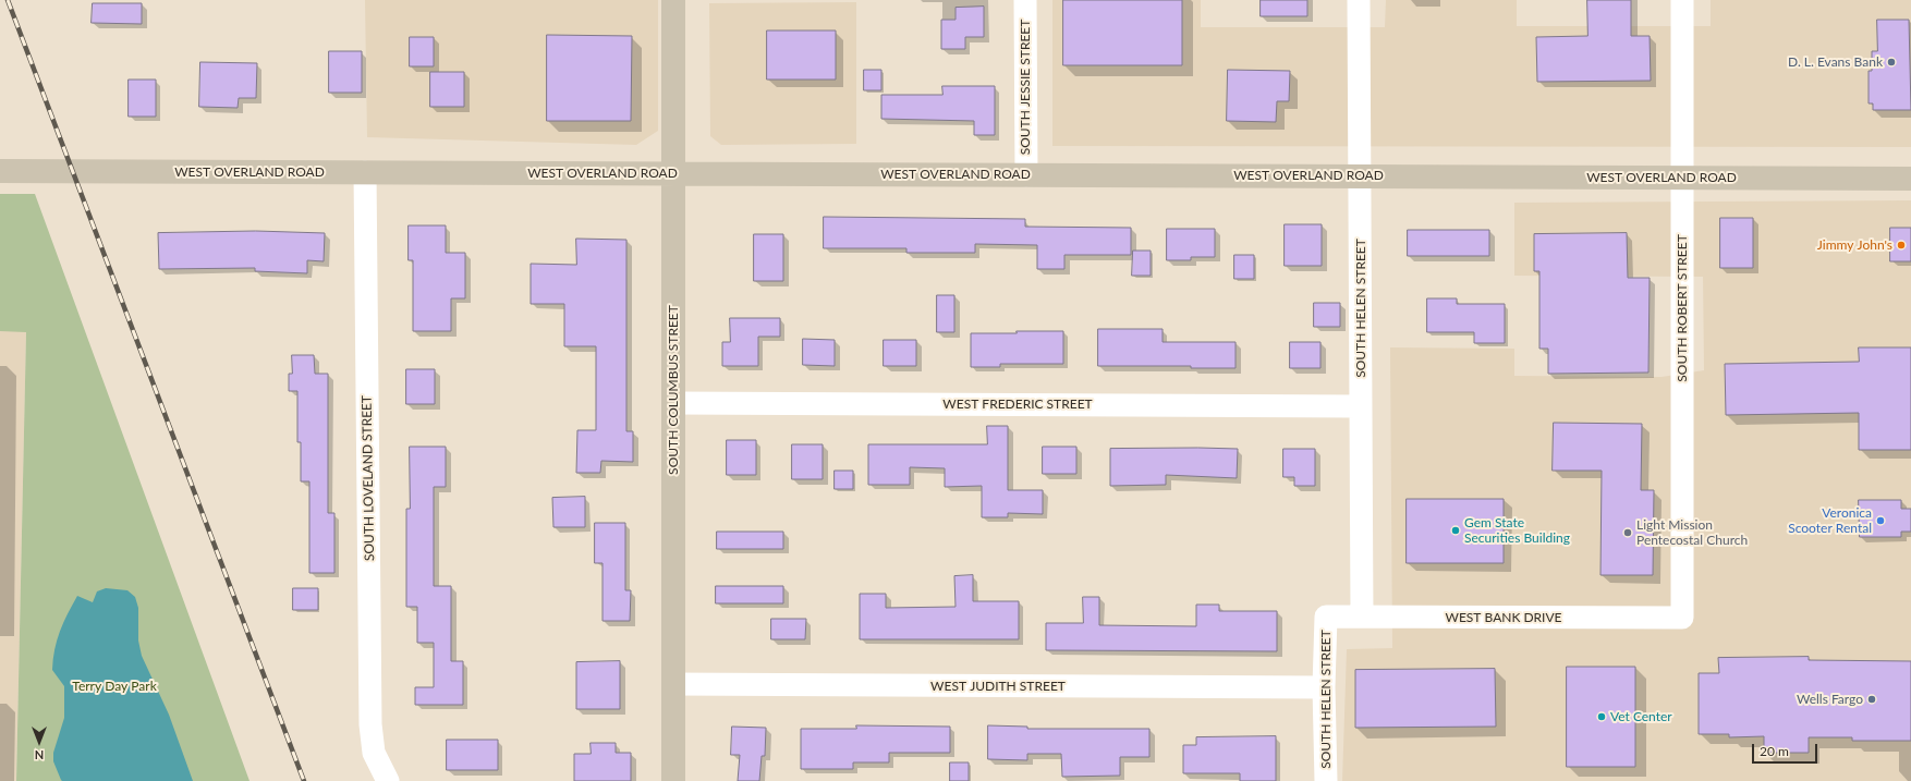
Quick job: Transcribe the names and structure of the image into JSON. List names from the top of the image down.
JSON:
{
  "streets": {
    "street": [
      "SOUTH JESSIE STREET",
      "WEST OVERLAND ROAD",
      "SOUTH HELEN STREET",
      "SOUTH ROBERT STREET",
      "SOUTH COLUMBUS STREET",
      "WEST FREDERIC STREET",
      "SOUTH LOVELAND STREET",
      "WEST BANK DRIVE",
      "WEST JUDITH STREET"
    ]
  },
  "crossings": [
    ["SOUTH JESSIE STREET", "WEST OVERLAND ROAD"],
    ["WEST OVERLAND ROAD", "SOUTH HELEN STREET"],
    ["WEST OVERLAND ROAD", "SOUTH ROBERT STREET"],
    ["WEST OVERLAND ROAD", "SOUTH COLUMBUS STREET"],
    ["WEST OVERLAND ROAD", "SOUTH LOVELAND STREET"],
    ["SOUTH HELEN STREET", "WEST FREDERIC STREET"],
    ["SOUTH HELEN STREET", "WEST BANK DRIVE"],
    ["SOUTH HELEN STREET", "WEST JUDITH STREET"],
    ["SOUTH ROBERT STREET", "WEST BANK DRIVE"],
    ["SOUTH COLUMBUS STREET", "WEST FREDERIC STREET"],
    ["SOUTH COLUMBUS STREET", "WEST JUDITH STREET"]
  ],
  "parks": ["Terry Day Park"],
  "places": [
    "D. L. Evans Bank",
    "Jimmy John's",
    "Veronica Scooter Rental",
    "Gem State Securities Building",
    "Light Mission Pentecostal Church",
    "Wells Fargo",
    "Vet Center"
  ],
  "scale_bar": "20 m",
  "north": "bottom"
}
